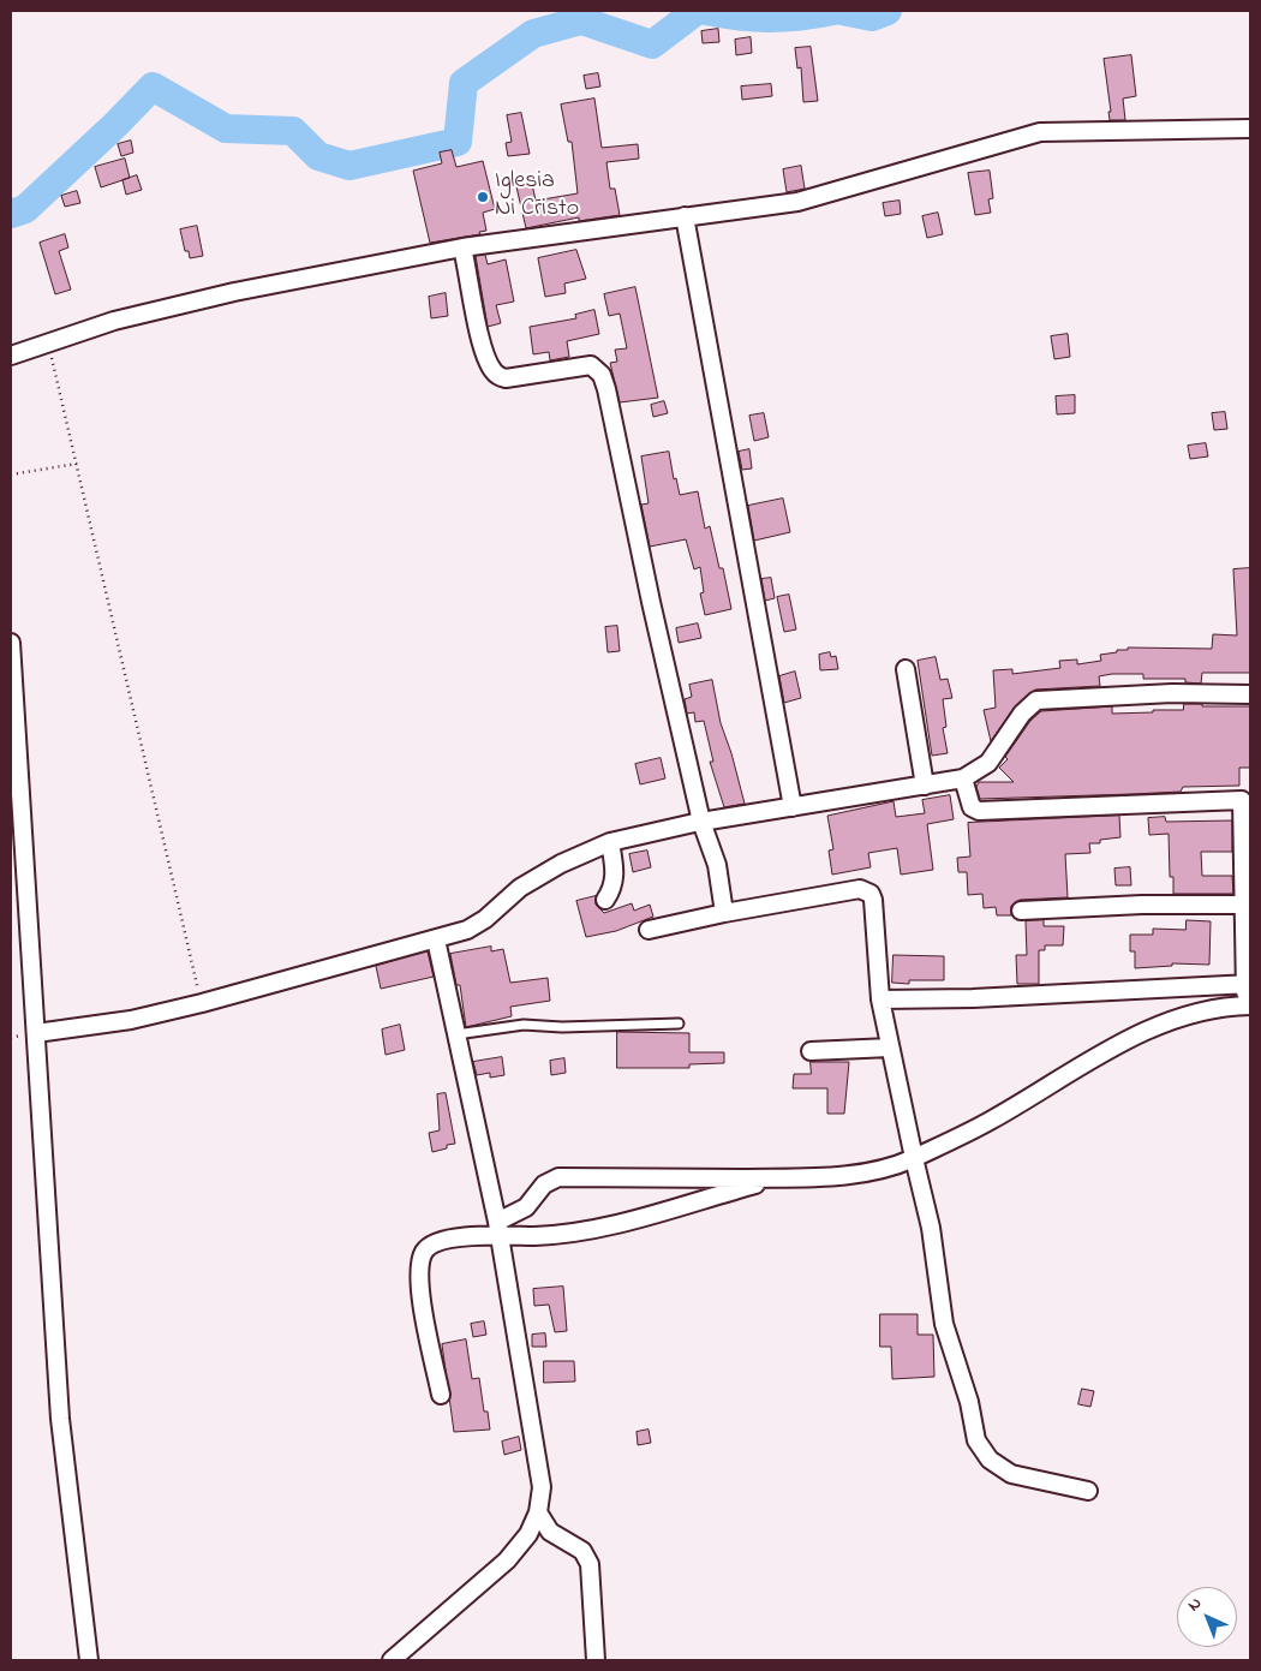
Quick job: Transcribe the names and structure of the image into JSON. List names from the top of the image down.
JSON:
{
  "places": ["Iglesia Ni Cristo"],
  "north": "top left"
}
